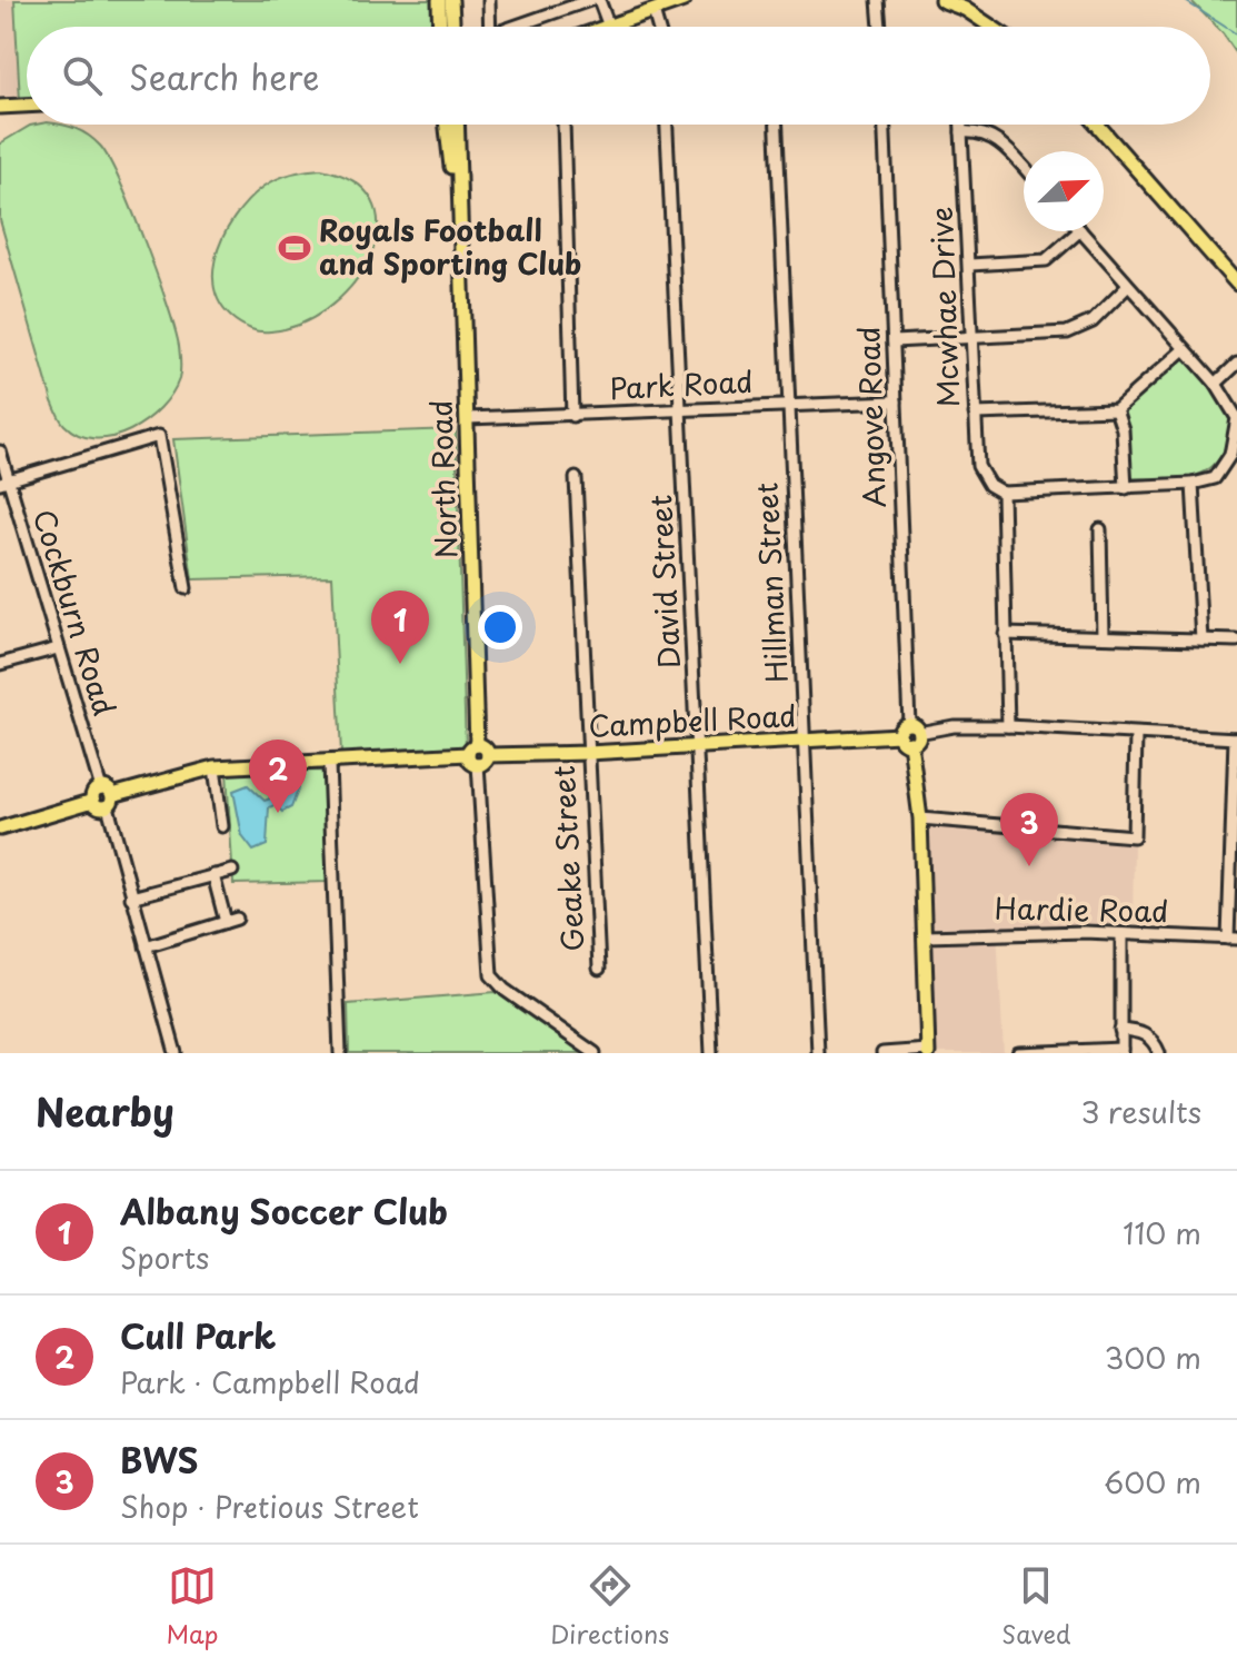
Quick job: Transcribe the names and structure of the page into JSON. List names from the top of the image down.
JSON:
{
  "streets": {
    "main road": ["Angove Road", "North Road", "Campbell Road"],
    "street": [
      "Mcwhae Drive",
      "Park Road",
      "David Street",
      "Hillman Street",
      "Cockburn Road",
      "Geake Street",
      "Hardie Road"
    ]
  },
  "crossings": [
    ["Park Road", "Angove Road"],
    ["Park Road", "North Road"],
    ["Park Road", "David Street"],
    ["Park Road", "Hillman Street"],
    ["Angove Road", "Campbell Road"],
    ["Angove Road", "Hardie Road"],
    ["North Road", "Campbell Road"],
    ["David Street", "Campbell Road"],
    ["Hillman Street", "Campbell Road"],
    ["Cockburn Road", "Campbell Road"],
    ["Campbell Road", "Geake Street"]
  ],
  "places": {
    "sports": ["Royals Football and Sporting Club"]
  },
  "north": "top right",
  "page": {
    "search": "Search here",
    "pins": ["1", "2", "3"],
    "heading": ["Nearby", "3 results"],
    "list": [
      {
        "mark": "1",
        "name": "Albany Soccer Club",
        "note": "Sports",
        "value": "110 m"
      },
      {
        "mark": "2",
        "name": "Cull Park",
        "note": "Park · Campbell Road",
        "value": "300 m"
      },
      {
        "mark": "3",
        "name": "BWS",
        "note": "Shop · Pretious Street",
        "value": "600 m"
      }
    ],
    "nav": ["Map", "Directions", "Saved"]
  }
}
